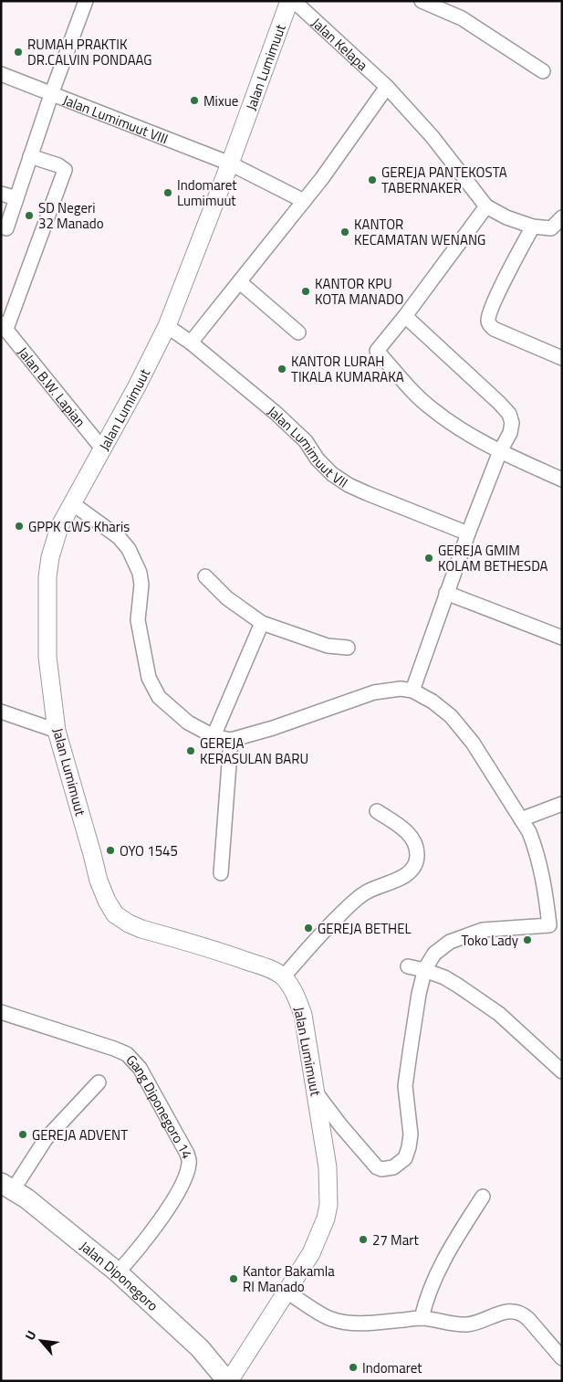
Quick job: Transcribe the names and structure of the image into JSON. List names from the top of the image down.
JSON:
{
  "streets": {
    "main road": ["Jalan Diponegoro"],
    "street": [
      "Jalan Kelapa",
      "Jalan Lumimuut",
      "Jalan Lumimuut VIII",
      "Jalan B.W. Lapian",
      "Jalan Lumimuut VII",
      "Gang Diponegoro 14"
    ]
  },
  "crossings": [
    ["Jalan Lumimuut", "Jalan Lumimuut VIII"],
    ["Jalan Lumimuut", "Jalan B.W. Lapian"],
    ["Jalan Lumimuut", "Jalan Lumimuut VII"],
    ["Jalan Lumimuut", "Jalan Diponegoro"],
    ["Gang Diponegoro 14", "Jalan Diponegoro"]
  ],
  "places": [
    "RUMAH PRAKTIK DR.CALVIN PONDAAG",
    "Mixue",
    "GEREJA PANTEKOSTA TABERNAKER",
    "Indomaret Lumimuut",
    "SD Negeri 32 Manado",
    "KANTOR KECAMATAN WENANG",
    "KANTOR KPU KOTA MANADO",
    "KANTOR LURAH TIKALA KUMARAKA",
    "GPPK CWS Kharis",
    "GEREJA GMIM KOLAM BETHESDA",
    "GEREJA KERASULAN BARU",
    "OYO 1545",
    "GEREJA BETHEL",
    "Toko Lady",
    "GEREJA ADVENT",
    "27 Mart",
    "Kantor Bakamla RI Manado",
    "Indomaret"
  ],
  "north": "top left"
}
